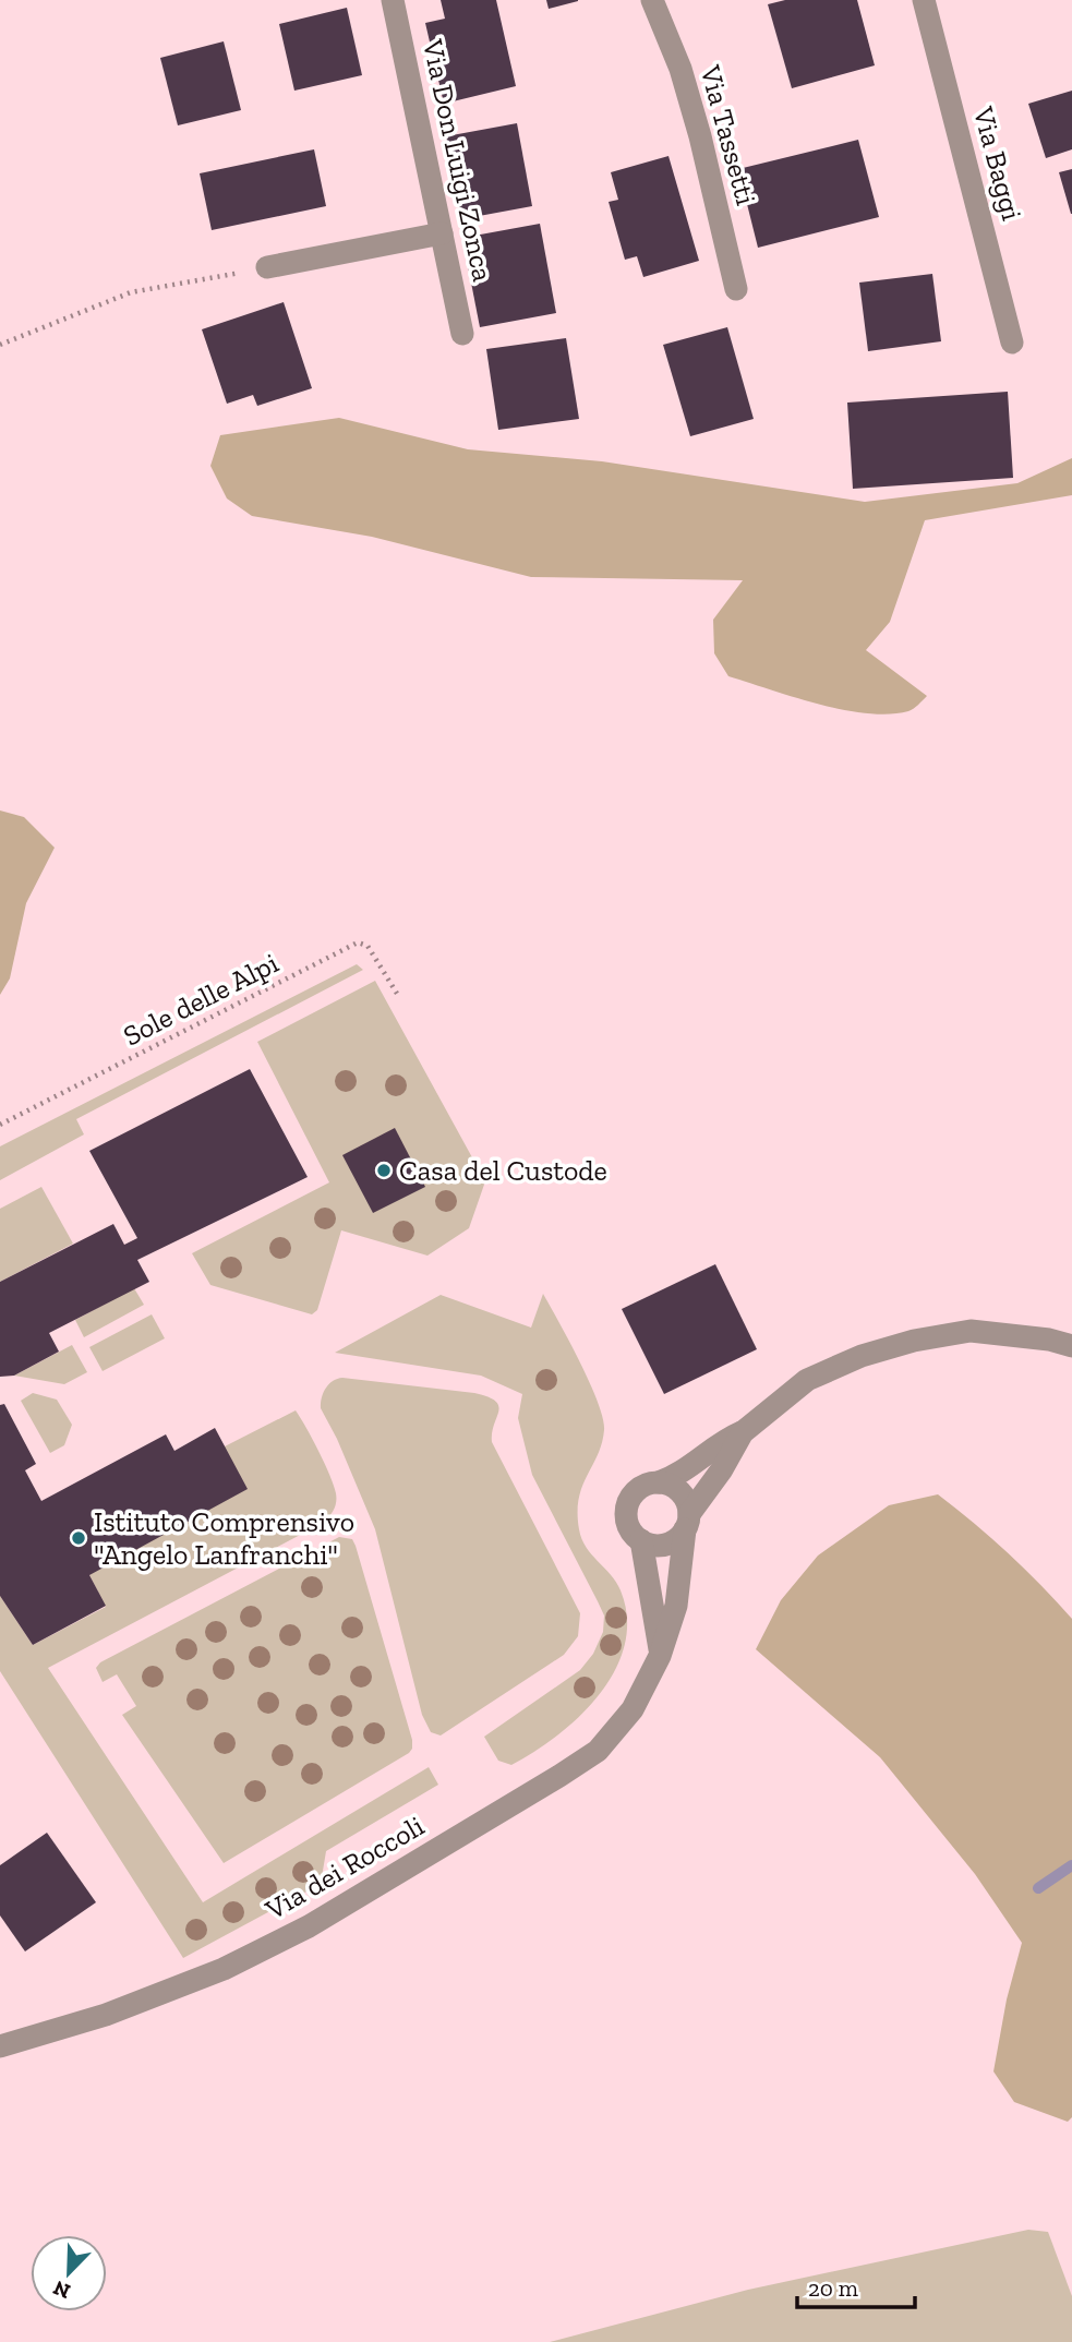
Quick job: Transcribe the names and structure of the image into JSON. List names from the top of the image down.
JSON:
{
  "streets": {
    "street": [
      "Via Tassetti",
      "Via Don Luigi Zonca",
      "Via Baggi",
      "Via dei Roccoli"
    ],
    "path": ["Sole delle Alpi"]
  },
  "places": ["Casa del Custode", "Istituto Comprensivo \"Angelo Lanfranchi\""],
  "scale_bar": "20 m",
  "north": "bottom left"
}
